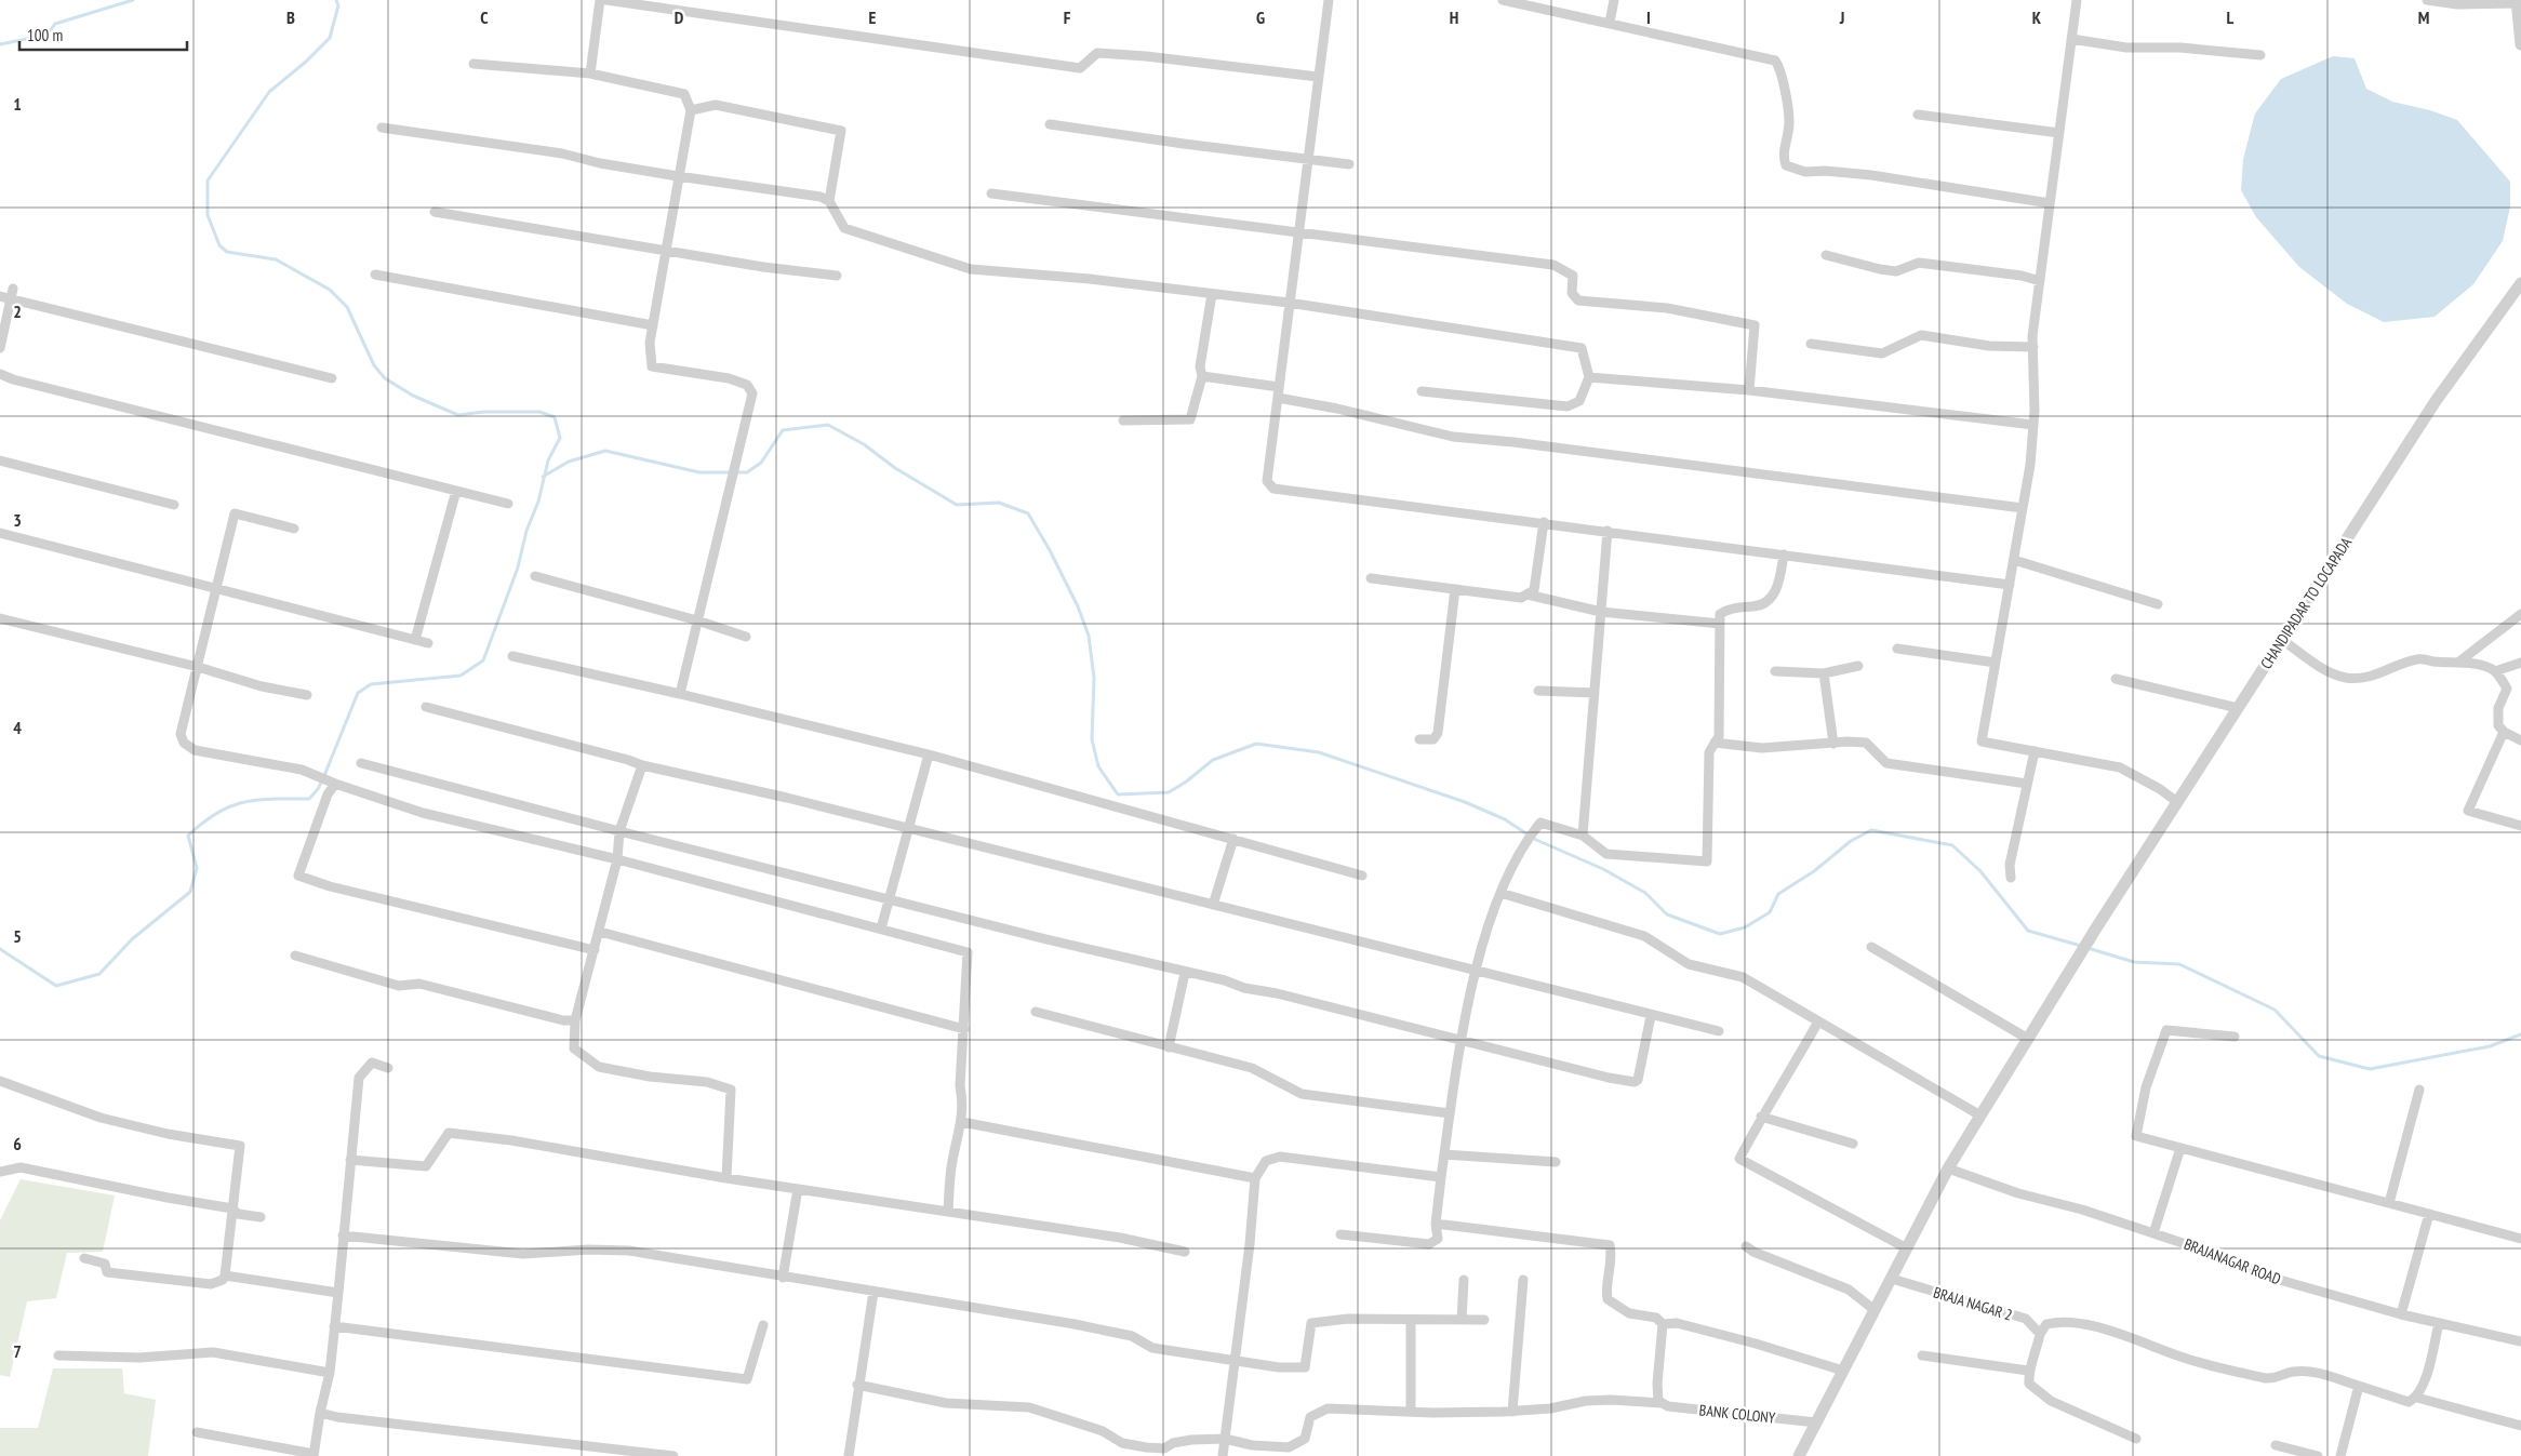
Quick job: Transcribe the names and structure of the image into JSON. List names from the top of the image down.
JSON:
{
  "streets": {
    "street": [
      "CHANDIPADAR TO LOCAPADA",
      "BRAJANAGAR ROAD",
      "BRAJA NAGAR 2",
      "BANK COLONY"
    ]
  },
  "crossings": [
    ["CHANDIPADAR TO LOCAPADA", "BRAJANAGAR ROAD"],
    ["CHANDIPADAR TO LOCAPADA", "BRAJA NAGAR 2"],
    ["CHANDIPADAR TO LOCAPADA", "BANK COLONY"]
  ],
  "scale_bar": "100 m",
  "grid": {
    "columns": [
      "B",
      "C",
      "D",
      "E",
      "F",
      "G",
      "H",
      "I",
      "J",
      "K",
      "L",
      "M"
    ],
    "rows": [
      "1",
      "2",
      "3",
      "4",
      "5",
      "6",
      "7"
    ]
  }
}
